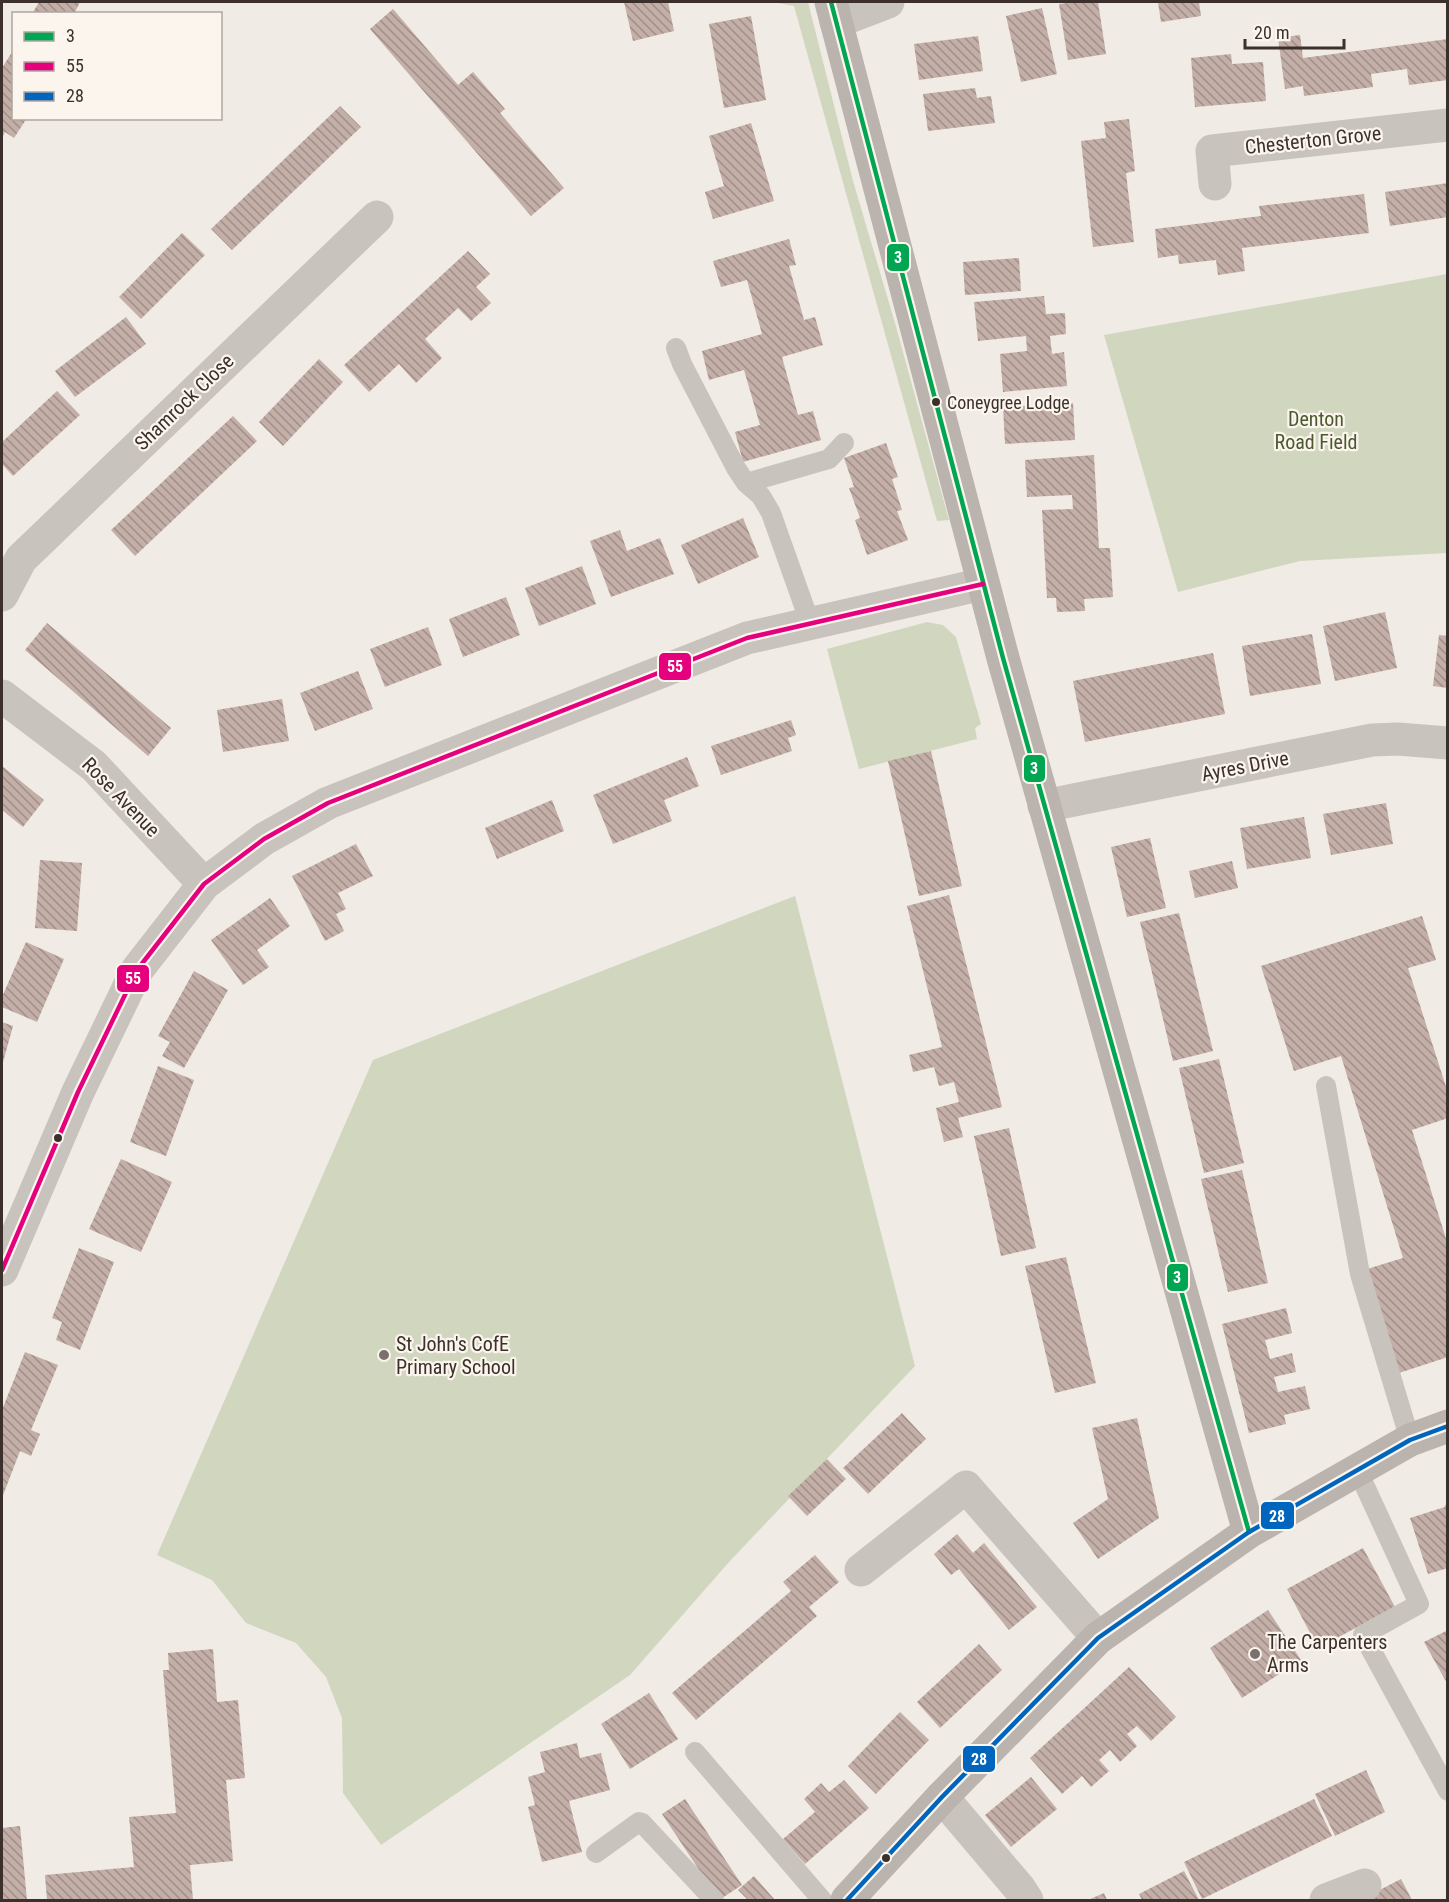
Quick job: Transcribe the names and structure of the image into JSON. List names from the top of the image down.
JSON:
{
  "streets": {
    "street": [
      "Chesterton Grove",
      "Shamrock Close",
      "Ayres Drive",
      "Rose Avenue"
    ]
  },
  "parks": ["Denton Road Field"],
  "places": ["Coneygree Lodge", "St John's CofE Primary School", "The Carpenters Arms"],
  "lines": ["transit line 3", "transit line 55", "transit line 28"],
  "legend": ["3", "55", "28"],
  "scale_bar": "20 m"
}
